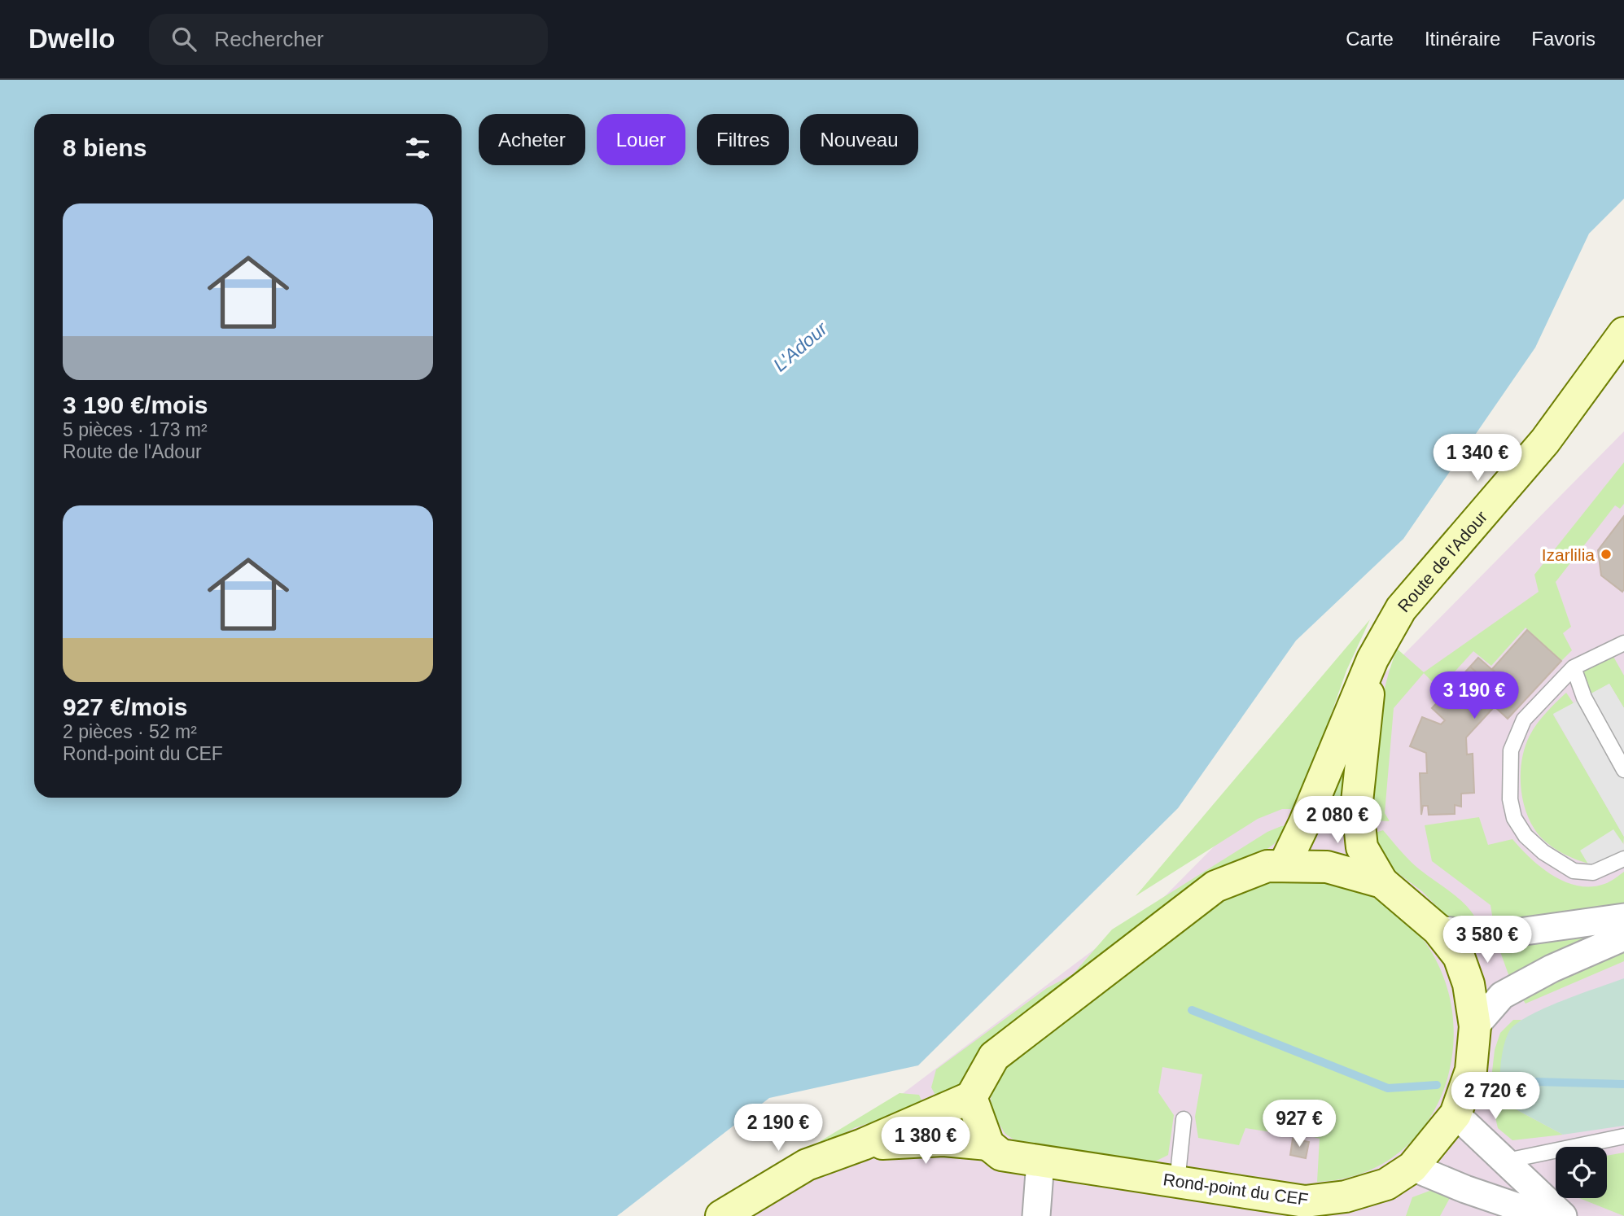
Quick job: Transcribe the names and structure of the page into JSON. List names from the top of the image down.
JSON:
{
  "streets": {
    "main road": ["Route de l'Adour", "Rond-point du CEF"]
  },
  "crossings": [
    ["Route de l'Adour", "Rond-point du CEF"]
  ],
  "water": ["L'Adour"],
  "places": ["Izarlilia"],
  "page": {
    "header": "Dwello",
    "search": "Rechercher",
    "nav": ["Carte", "Itinéraire", "Favoris"],
    "chip": [
      "Acheter",
      "Louer",
      "Filtres",
      "Nouveau"
    ],
    "heading": "8 biens",
    "list": [
      {
        "name": "3 190 €/mois",
        "note": "5 pièces · 173 m² · Route de l'Adour"
      },
      {
        "name": "927 €/mois",
        "note": "2 pièces · 52 m² · Rond-point du CEF"
      }
    ],
    "price": [
      "1 340 €",
      "3 190 €",
      "2 080 €",
      "3 580 €",
      "2 720 €",
      "927 €",
      "2 190 €",
      "1 380 €"
    ]
  }
}
